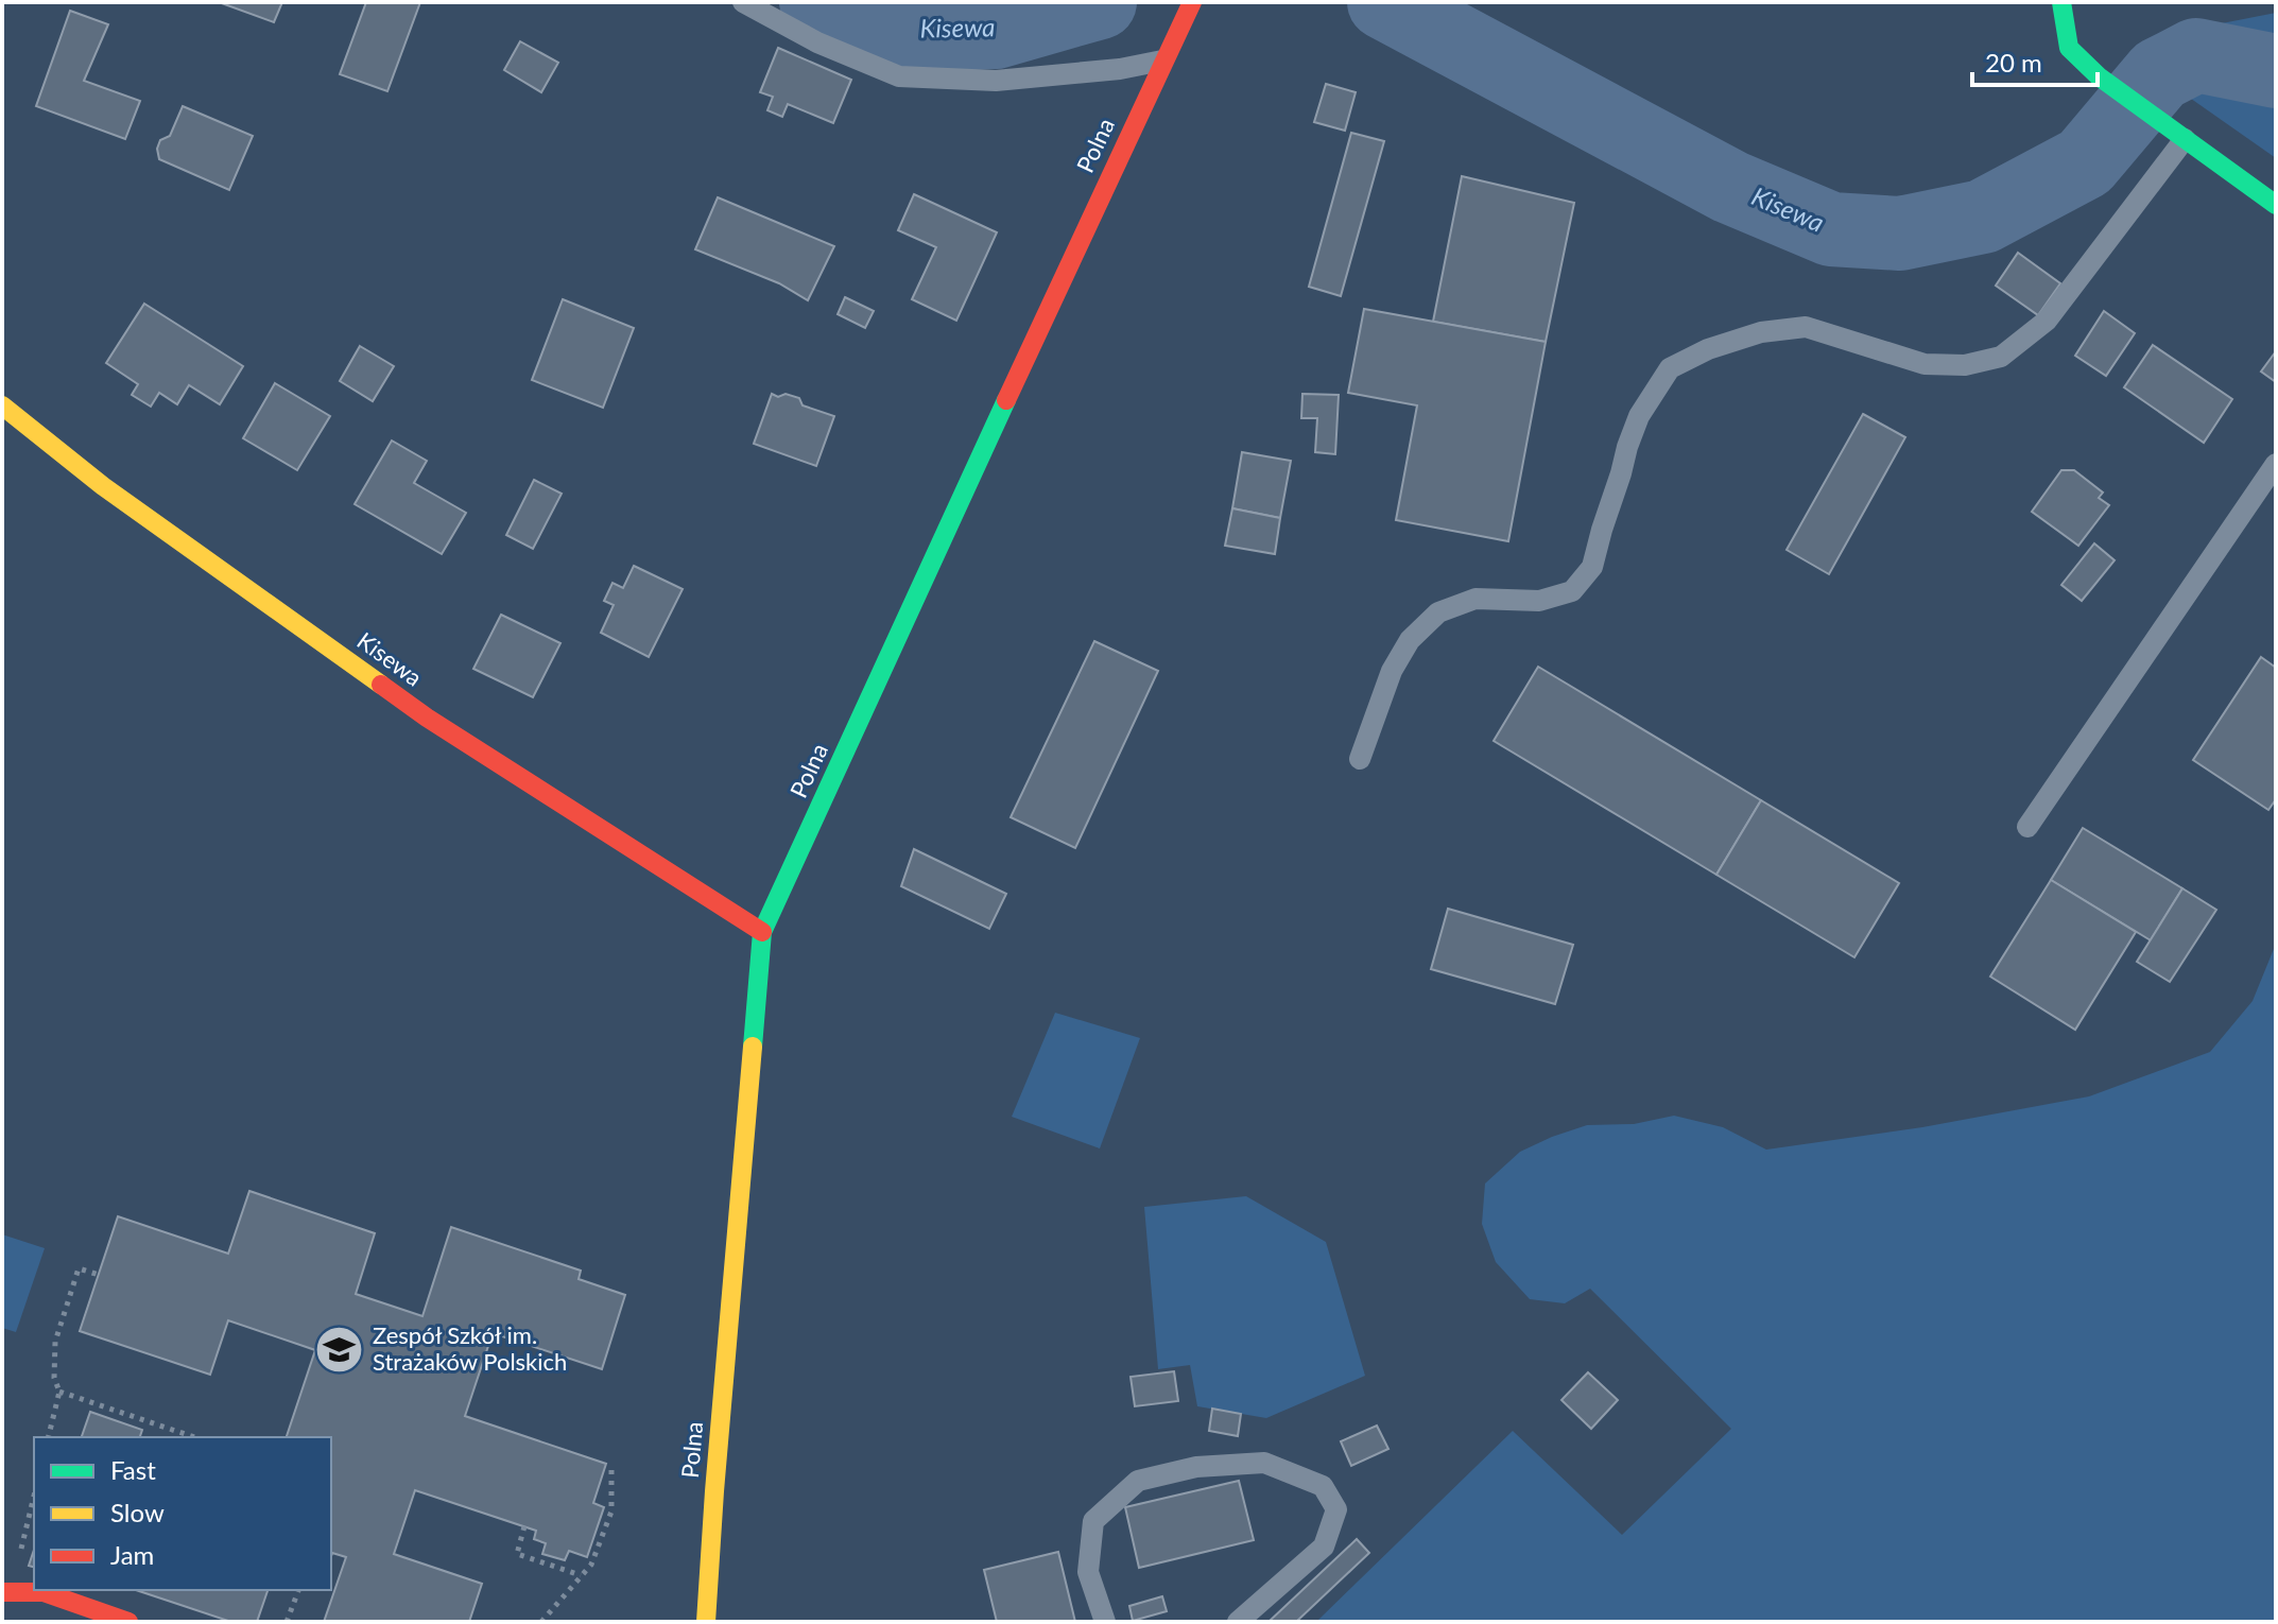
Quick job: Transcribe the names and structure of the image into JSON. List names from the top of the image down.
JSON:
{
  "streets": {
    "street": ["Polna", "Kisewa"]
  },
  "crossings": [
    ["Polna", "Kisewa"]
  ],
  "water": ["Kisewa"],
  "places": {
    "school or university": ["Zespół Szkół im. Strażaków Polskich"]
  },
  "legend": ["Fast", "Slow", "Jam"],
  "scale_bar": "20 m"
}
